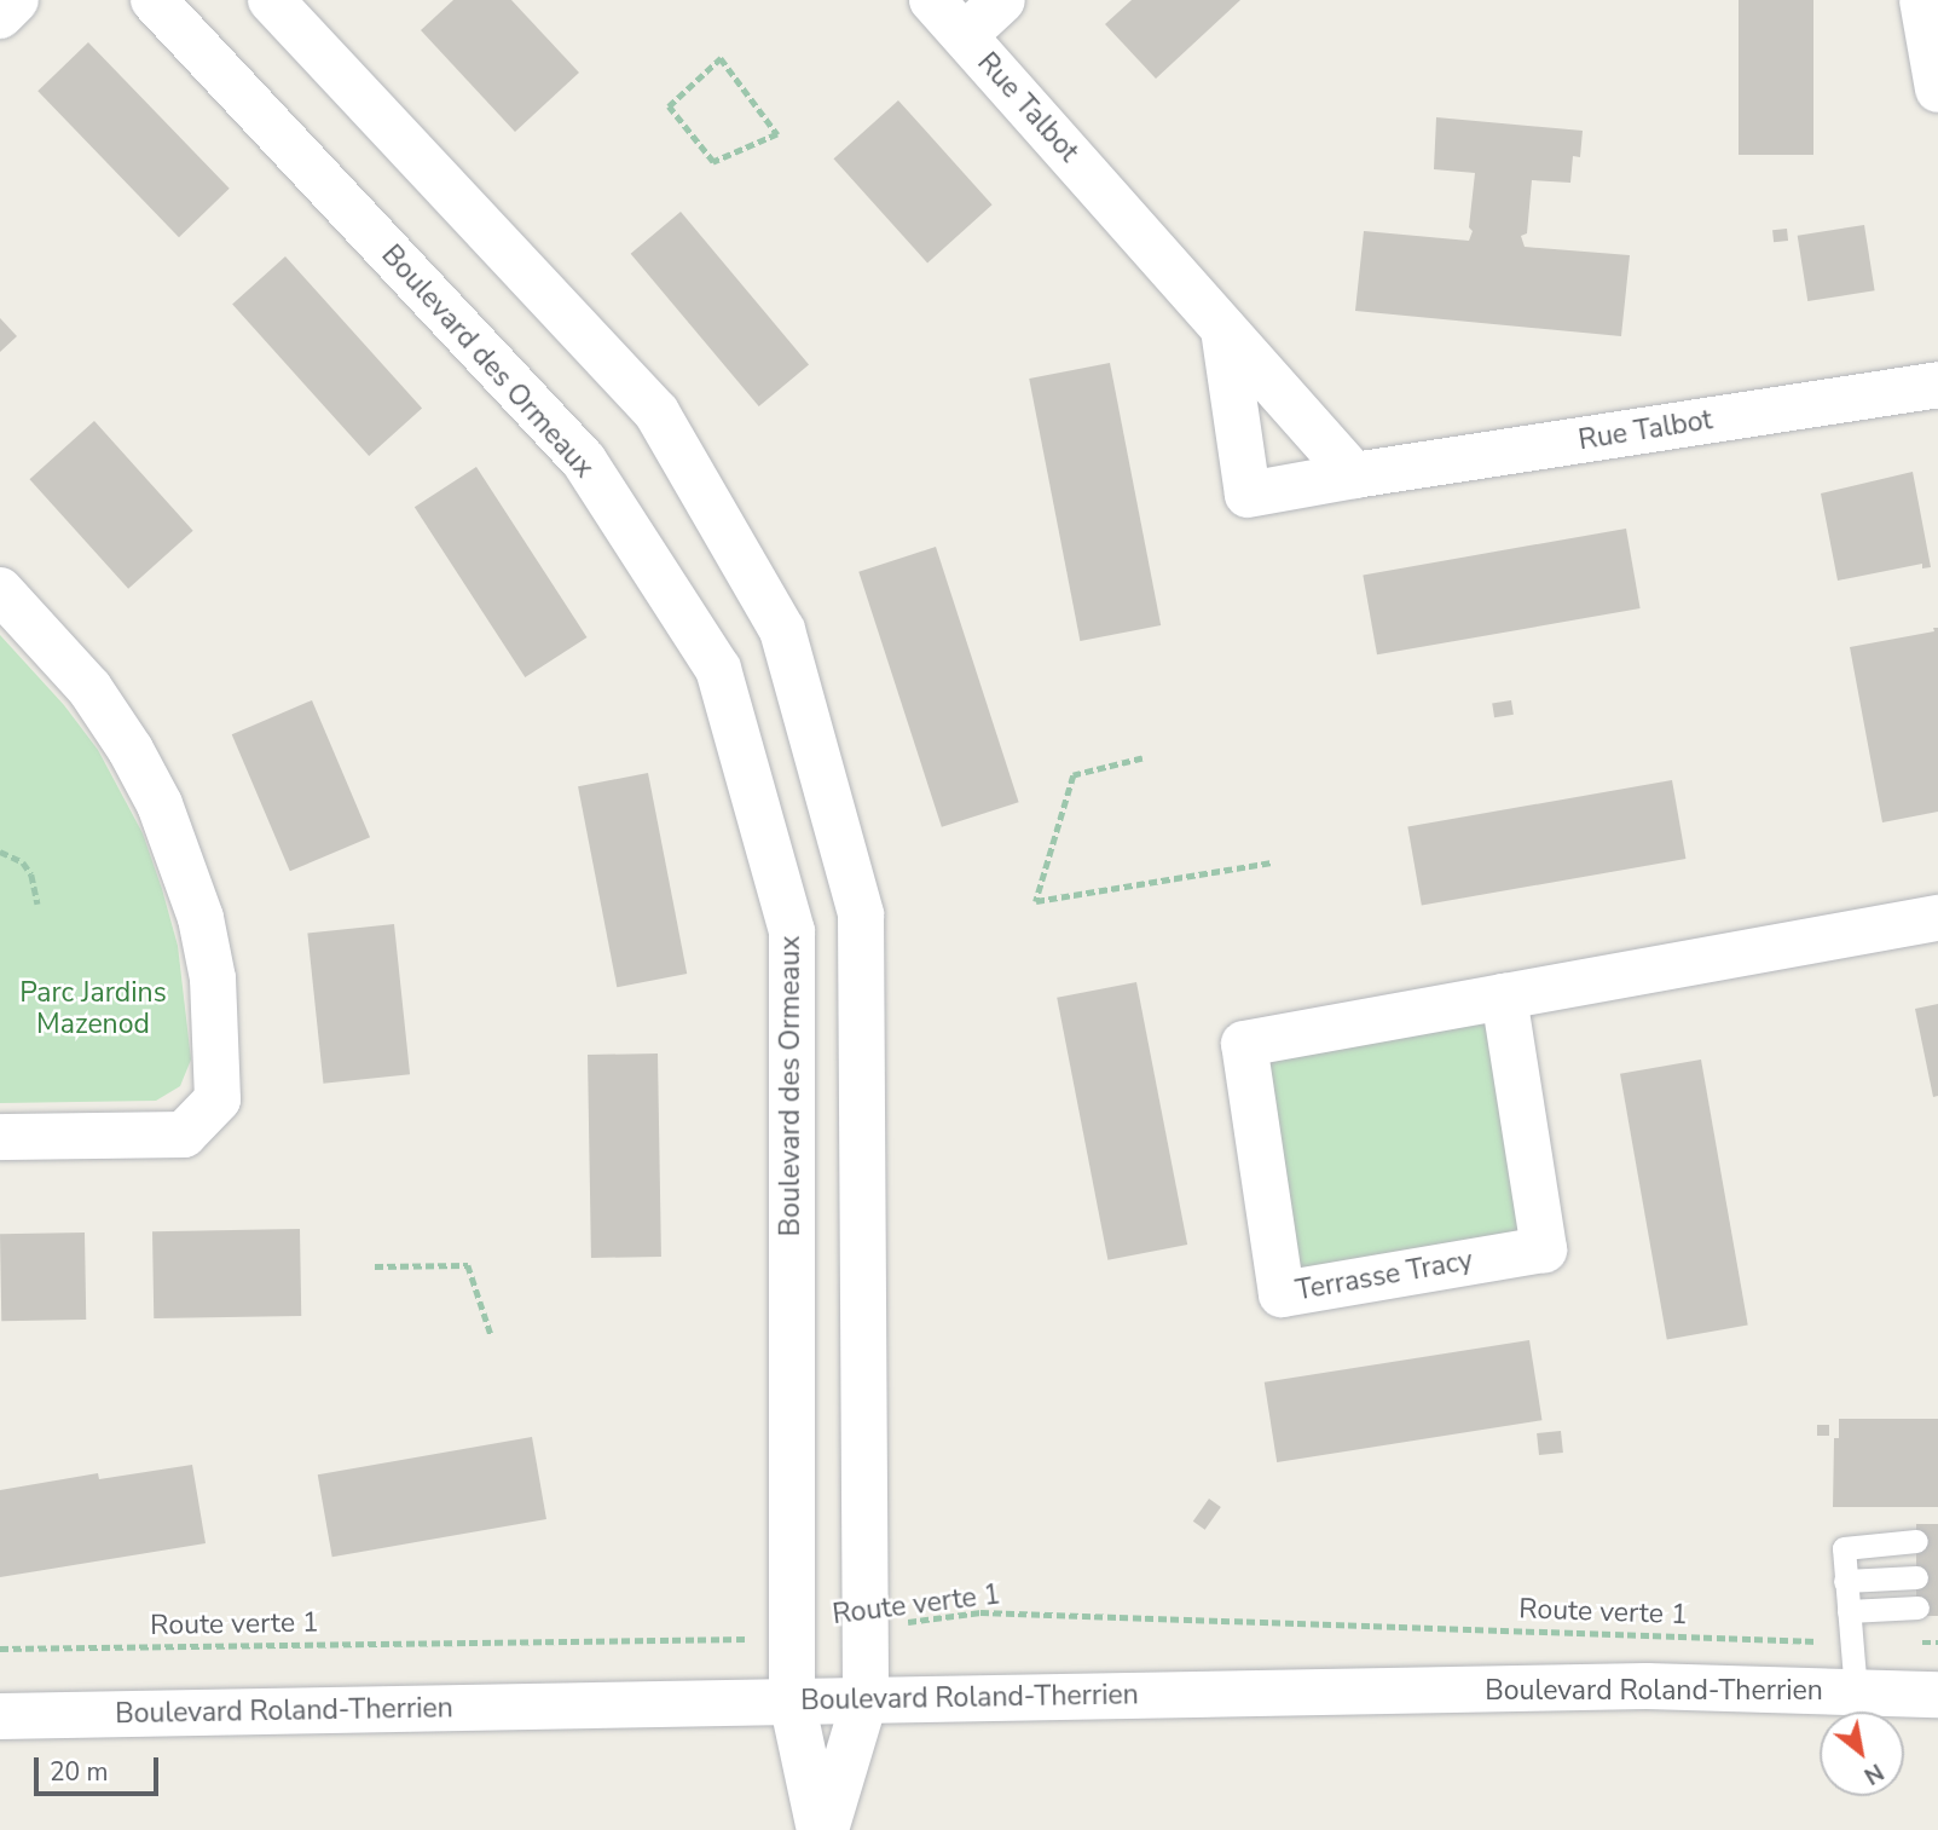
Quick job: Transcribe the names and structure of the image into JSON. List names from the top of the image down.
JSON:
{
  "streets": {
    "street": [
      "Rue Talbot",
      "Boulevard des Ormeaux",
      "Terrasse Tracy",
      "Boulevard Roland-Therrien"
    ],
    "path": ["Route verte 1"]
  },
  "crossings": [
    ["Boulevard des Ormeaux", "Route verte 1"],
    ["Boulevard des Ormeaux", "Boulevard Roland-Therrien"]
  ],
  "parks": ["Parc Jardins Mazenod"],
  "scale_bar": "20 m",
  "north": "bottom right"
}
